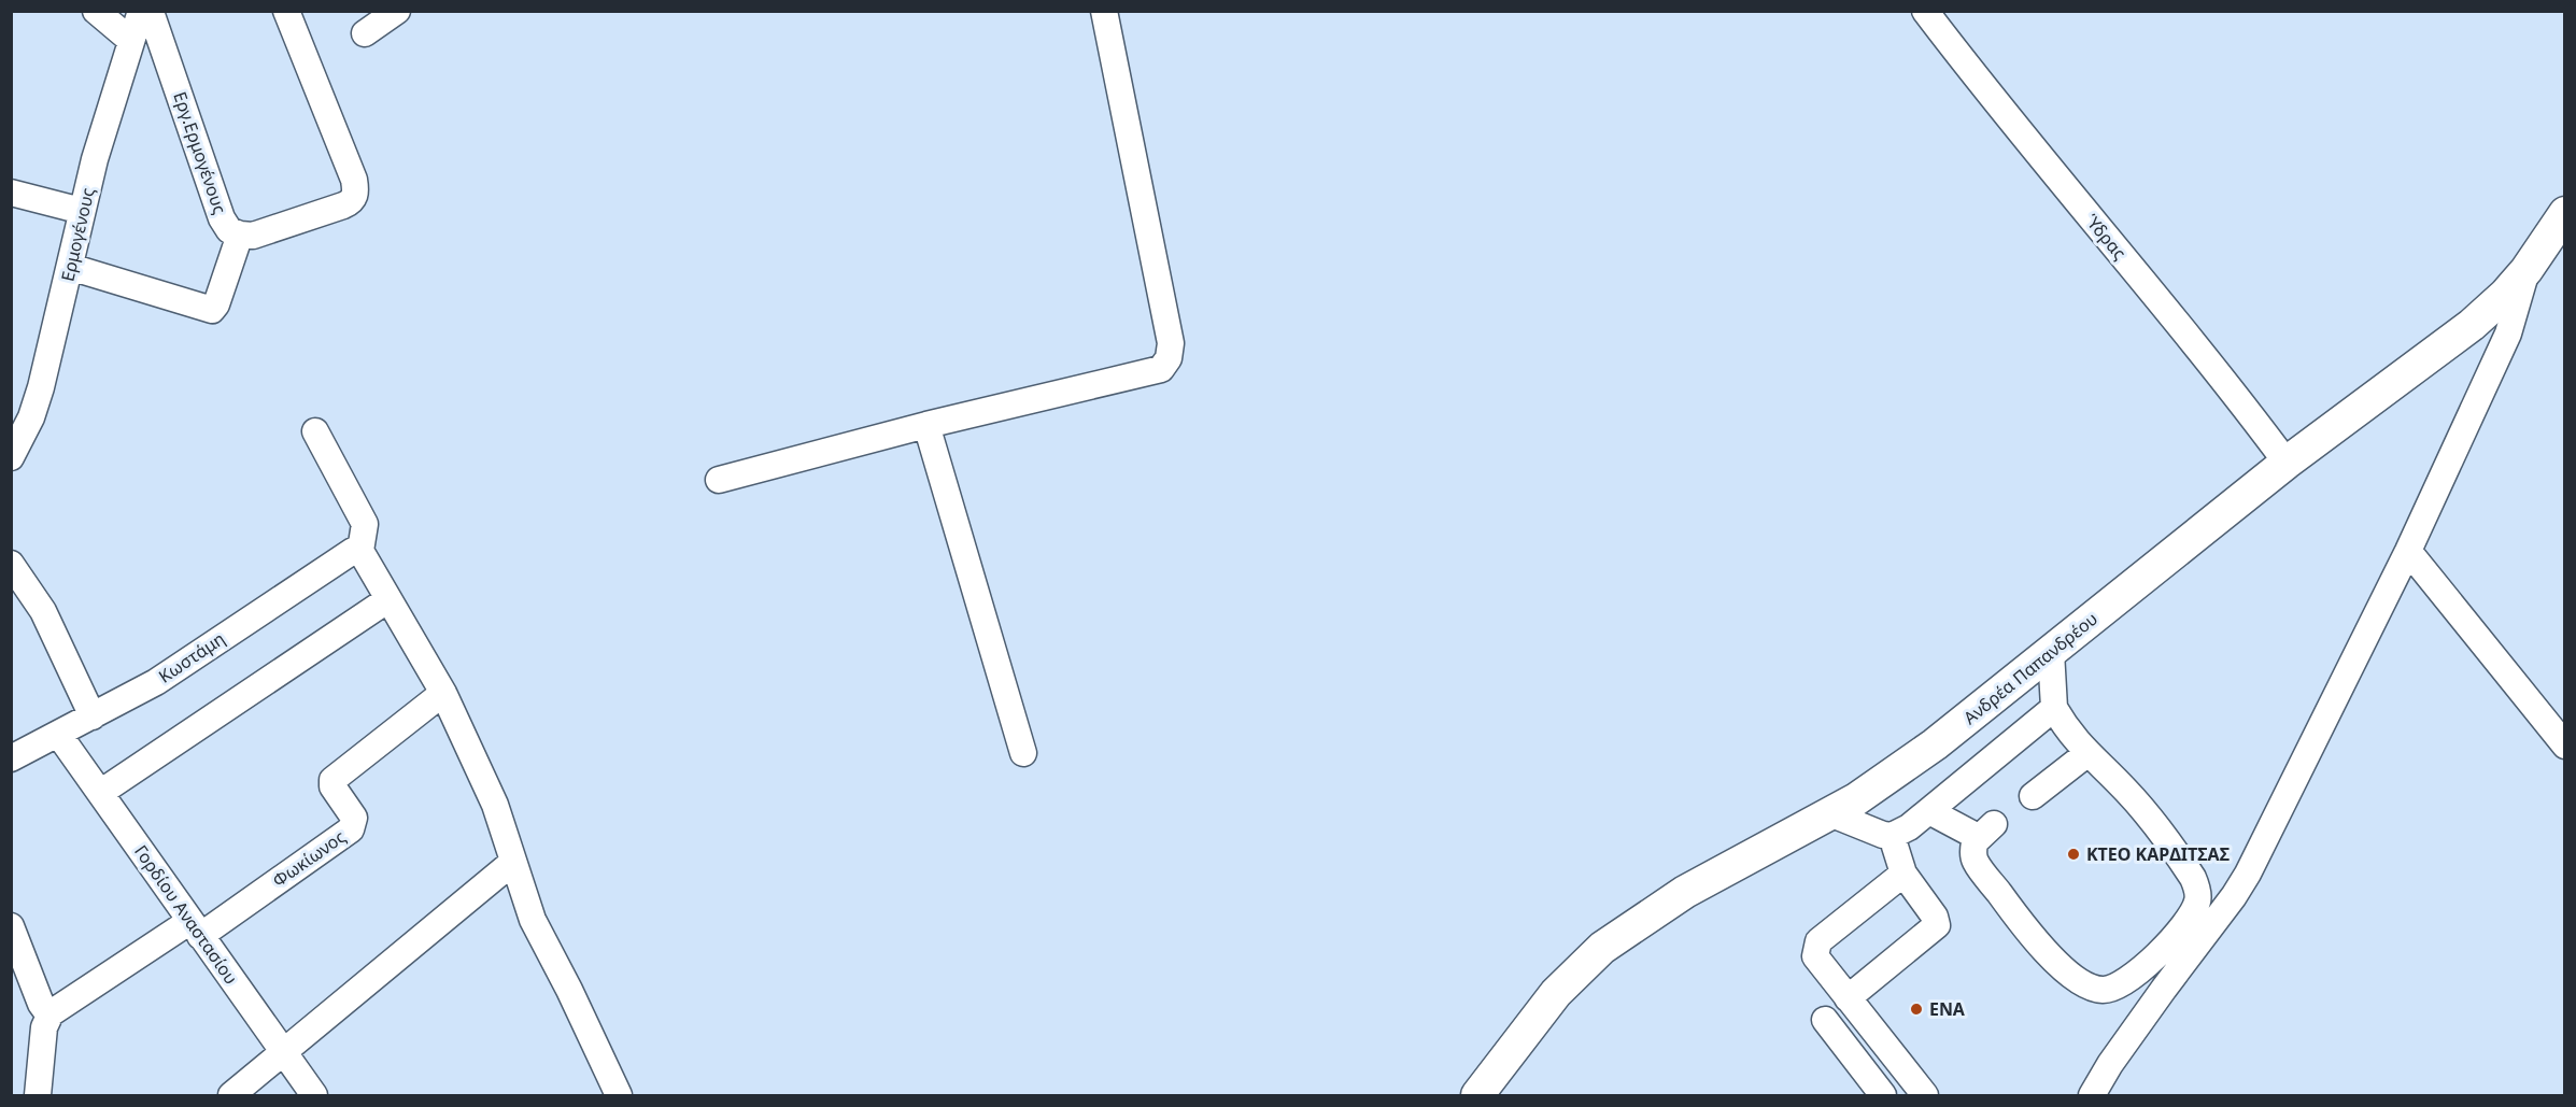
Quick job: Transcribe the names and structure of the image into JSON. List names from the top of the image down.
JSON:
{
  "streets": {
    "main road": ["Ανδρέα Παπανδρέου"],
    "street": [
      "Εργ.Ερμογένους",
      "Ερμογένους",
      "Ύδρας",
      "Κωστάμη",
      "Φωκίωνος",
      "Γορδίου Αναστασίου"
    ]
  },
  "crossings": [
    ["Εργ.Ερμογένους", "Ερμογένους"],
    ["Ύδρας", "Ανδρέα Παπανδρέου"],
    ["Κωστάμη", "Γορδίου Αναστασίου"],
    ["Φωκίωνος", "Γορδίου Αναστασίου"]
  ],
  "places": ["ΚΤΕΟ ΚΑΡΔΙΤΣΑΣ", "ΕΝΑ"]
}
